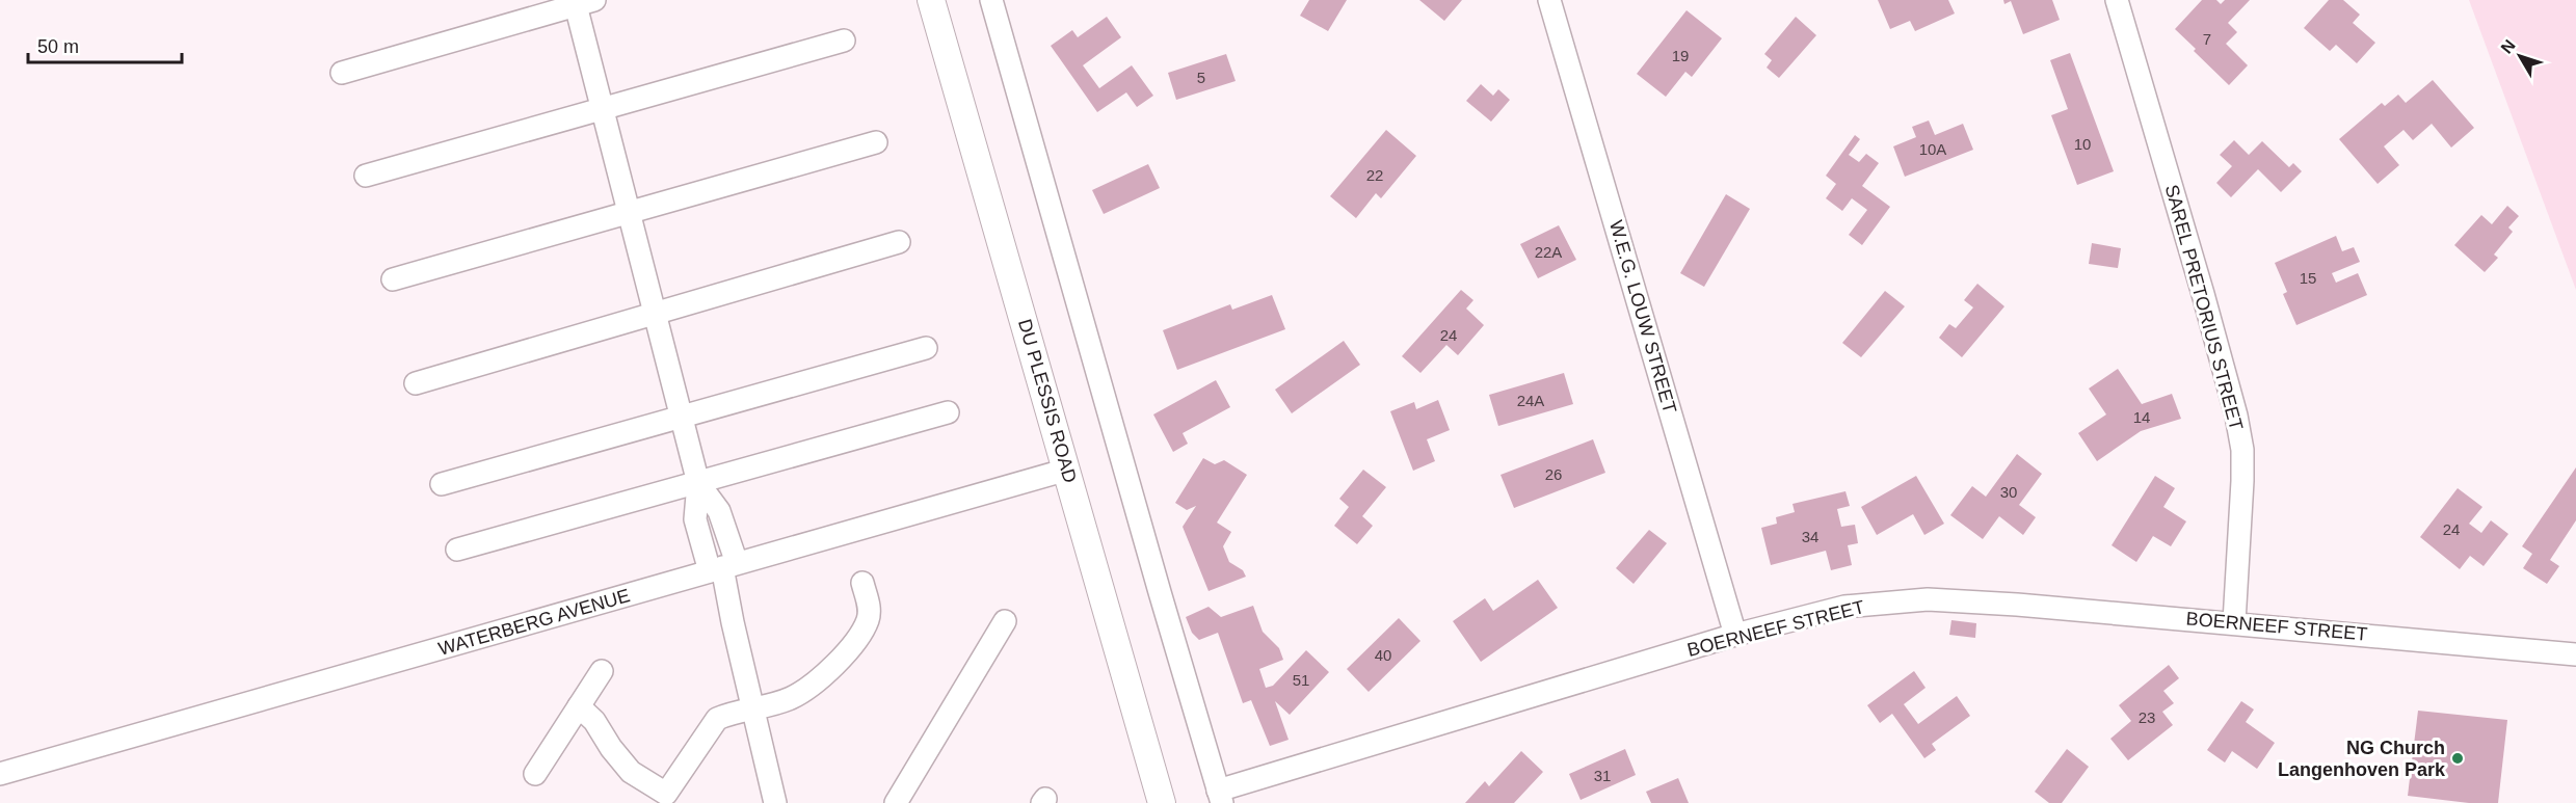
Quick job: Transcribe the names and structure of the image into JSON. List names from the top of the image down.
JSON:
{
  "streets": {
    "street": [
      "SAREL PRETORIUS STREET",
      "W.E.G. LOUW STREET",
      "DU PLESSIS ROAD",
      "WATERBERG AVENUE",
      "BOERNEEF STREET"
    ]
  },
  "crossings": [
    ["SAREL PRETORIUS STREET", "BOERNEEF STREET"],
    ["W.E.G. LOUW STREET", "BOERNEEF STREET"],
    ["DU PLESSIS ROAD", "WATERBERG AVENUE"]
  ],
  "places": ["NG Church Langenhoven Park"],
  "house_numbers": [
    "7",
    "19",
    "5",
    "10",
    "10A",
    "22",
    "22A",
    "15",
    "24",
    "24A",
    "14",
    "26",
    "30",
    "24",
    "34",
    "40",
    "51",
    "23",
    "31"
  ],
  "scale_bar": "50 m",
  "north": "top left"
}
